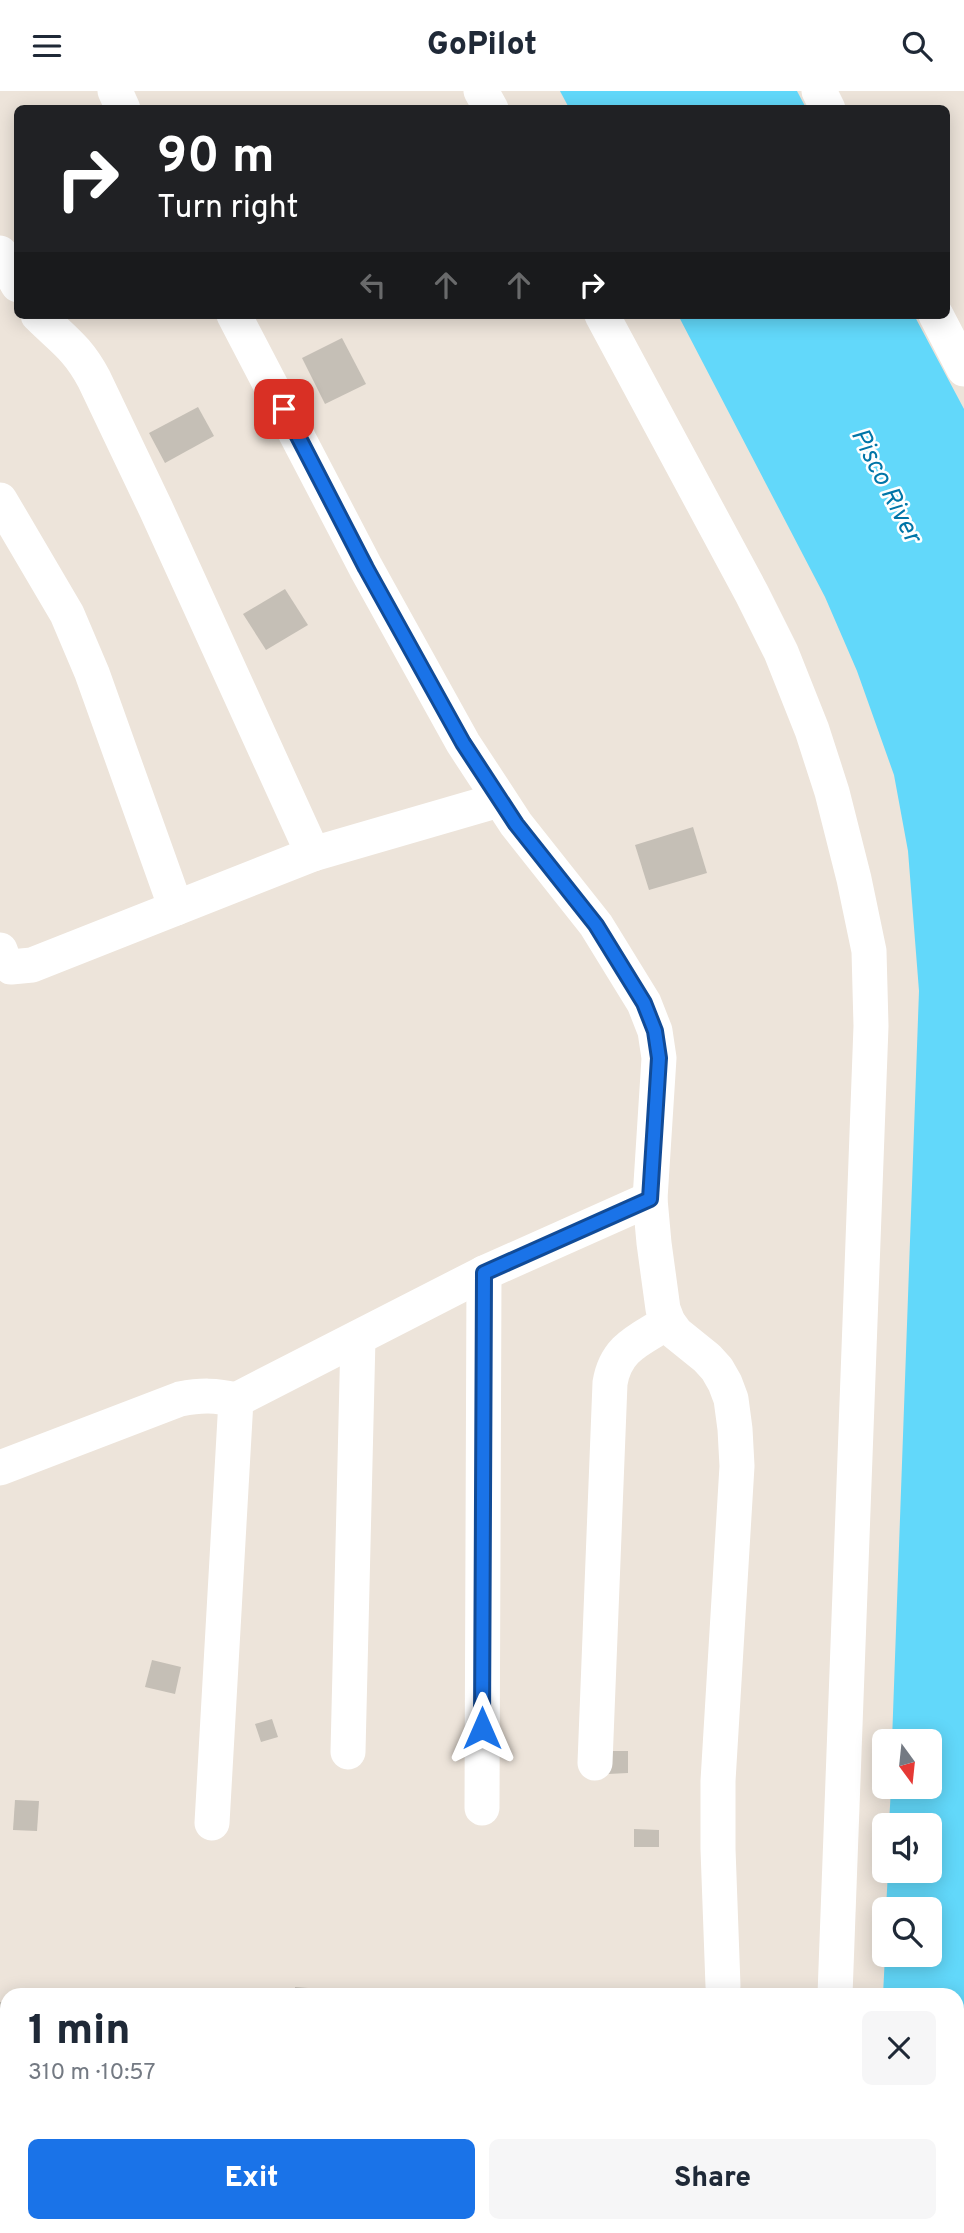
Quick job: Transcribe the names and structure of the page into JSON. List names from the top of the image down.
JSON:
{
  "water": ["Pisco River"],
  "north": "bottom",
  "page": {
    "header": "GoPilot",
    "turn": ["90 m", "Turn right"],
    "heading": ["1 min", "310 m · 10:57"],
    "buttons": ["Exit", "Share"]
  }
}
